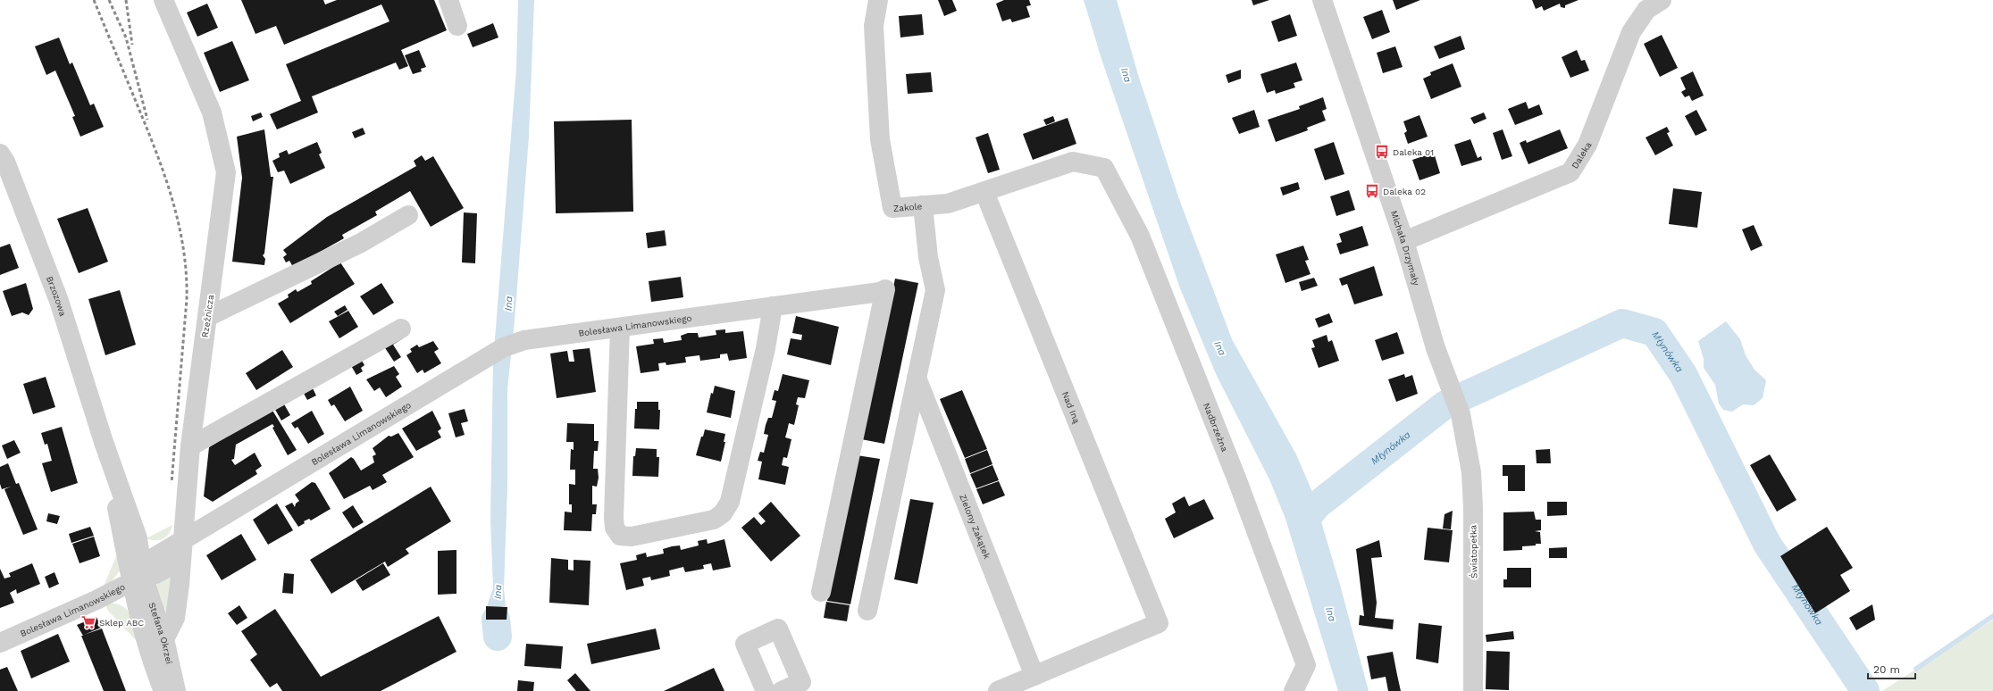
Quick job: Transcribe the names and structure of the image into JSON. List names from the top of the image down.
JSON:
{
  "streets": {
    "street": [
      "Daleka",
      "Zakole",
      "Michała Drzymały",
      "Brzozowa",
      "Rzeźnicza",
      "Bolesława Limanowskiego",
      "Nad Iną",
      "Nadbrzeżna",
      "Zielony Zakątek",
      "Światopełka",
      "Stefana Okrzei"
    ]
  },
  "crossings": [
    ["Daleka", "Michała Drzymały"],
    ["Zakole", "Nad Iną"],
    ["Zakole", "Nadbrzeżna"],
    ["Michała Drzymały", "Światopełka"],
    ["Brzozowa", "Bolesława Limanowskiego"],
    ["Brzozowa", "Stefana Okrzei"],
    ["Rzeźnicza", "Bolesława Limanowskiego"],
    ["Rzeźnicza", "Stefana Okrzei"],
    ["Bolesława Limanowskiego", "Stefana Okrzei"],
    ["Nad Iną", "Zielony Zakątek"]
  ],
  "water": ["Ina", "Młynówka"],
  "places": {
    "bus stop": ["Daleka 01", "Daleka 02"],
    "supermarket": ["Sklep ABC"]
  },
  "scale_bar": "20 m"
}
